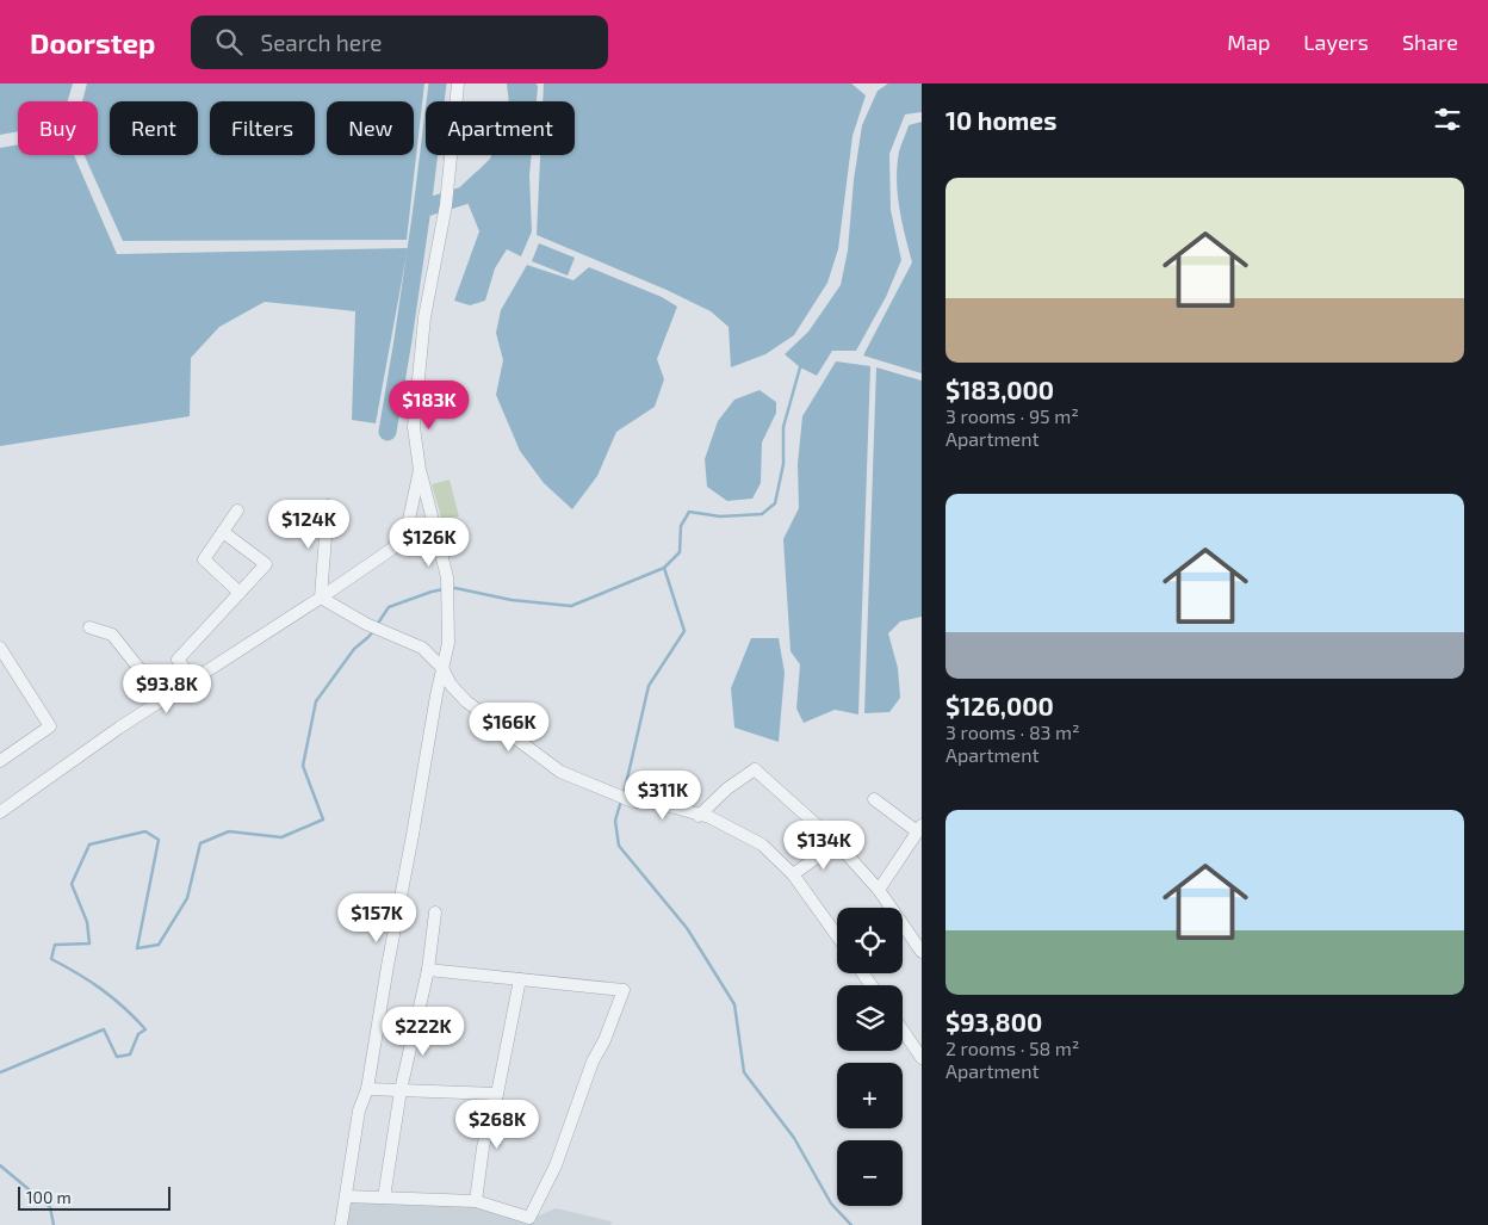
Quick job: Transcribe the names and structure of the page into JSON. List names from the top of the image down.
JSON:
{
  "scale_bar": "100 m",
  "page": {
    "header": "Doorstep",
    "search": "Search here",
    "nav": ["Map", "Layers", "Share"],
    "heading": "10 homes",
    "chip": [
      "Buy",
      "Rent",
      "Filters",
      "New",
      "Apartment"
    ],
    "list": [
      {
        "name": "$183,000",
        "note": "3 rooms · 95 m² · Apartment"
      },
      {
        "name": "$126,000",
        "note": "3 rooms · 83 m² · Apartment"
      },
      {
        "name": "$93,800",
        "note": "2 rooms · 58 m² · Apartment"
      }
    ],
    "price": [
      "$183K",
      "$124K",
      "$126K",
      "$93.8K",
      "$166K",
      "$311K",
      "$134K",
      "$157K",
      "$222K",
      "$268K"
    ],
    "map_buttons": ["+", "−"],
    "scale": "100 m"
  }
}
